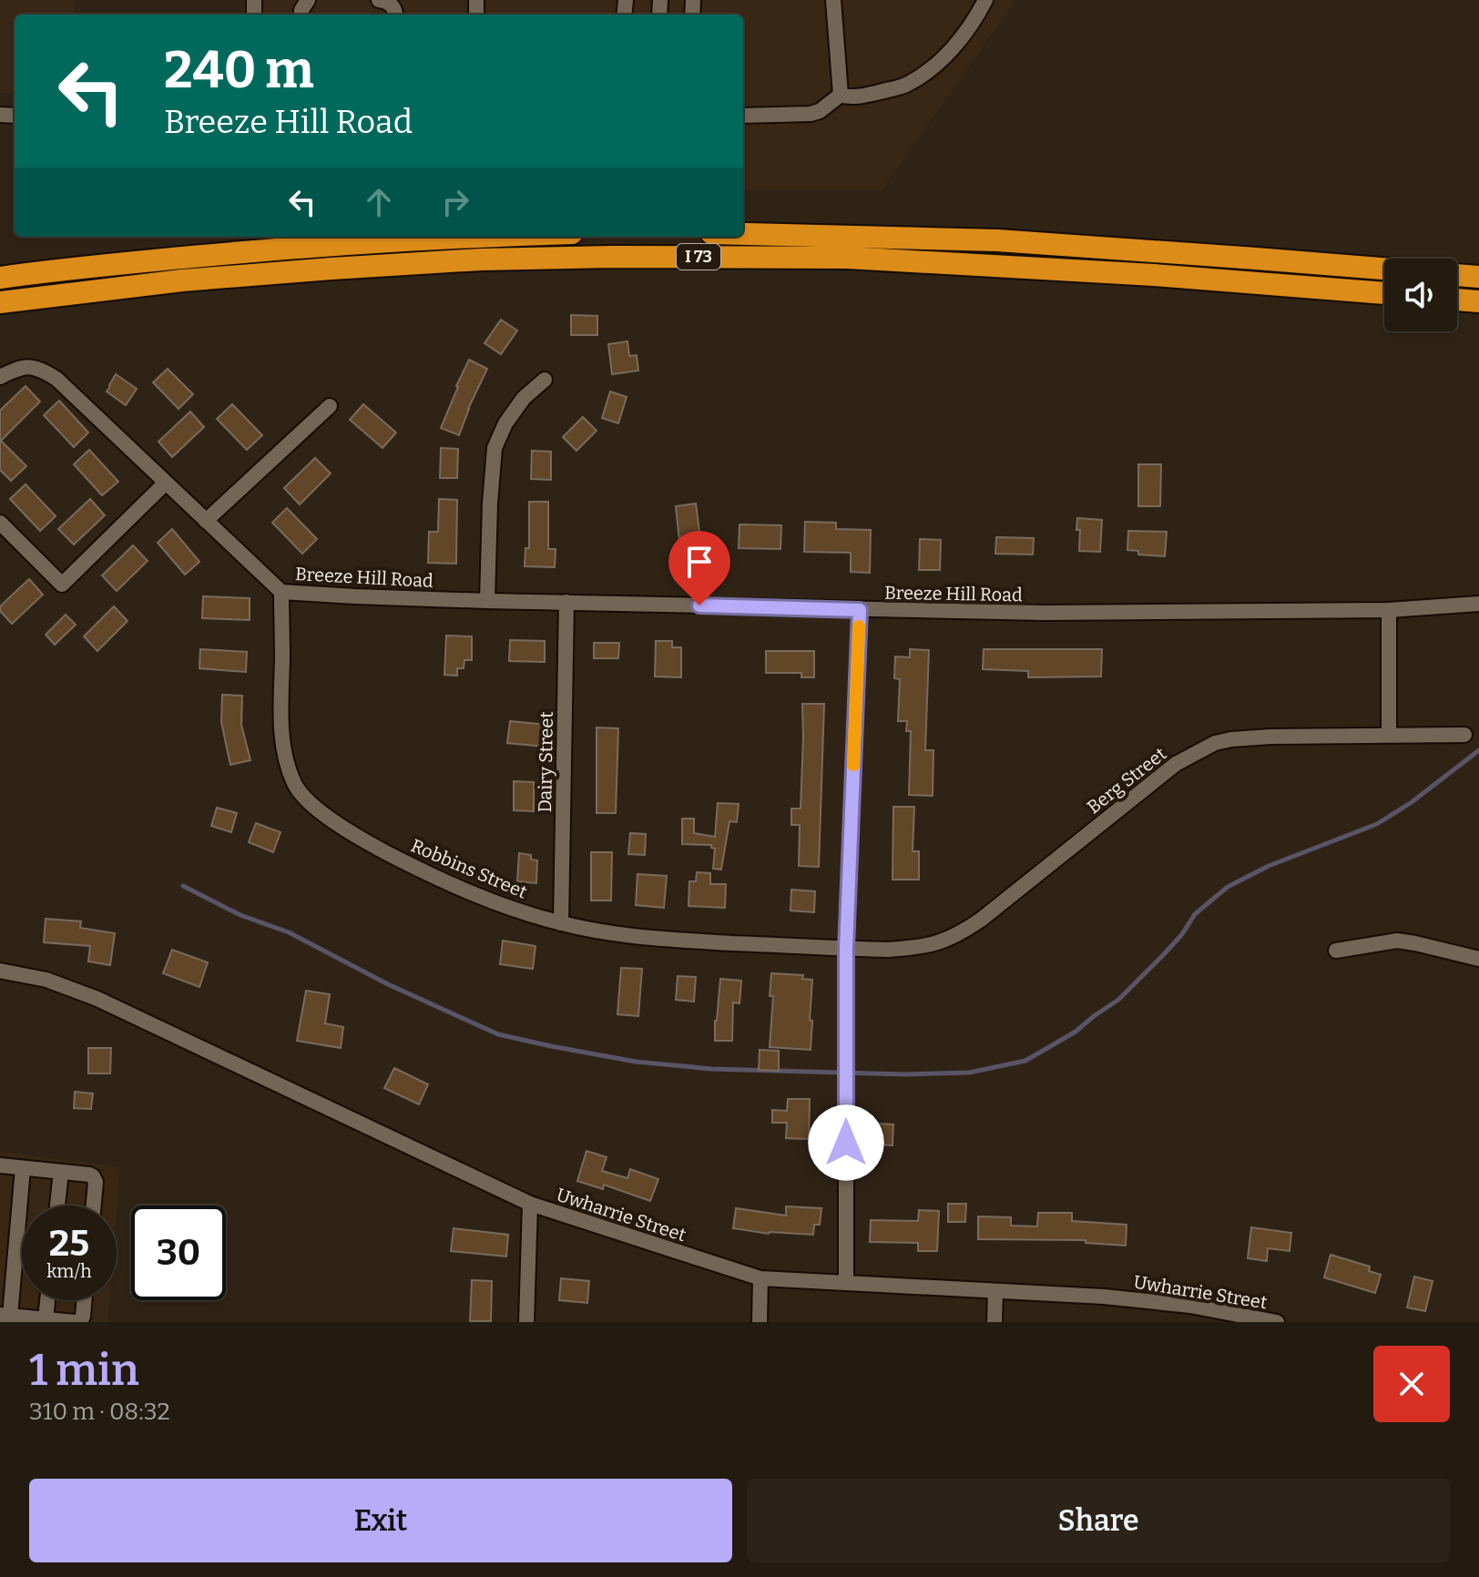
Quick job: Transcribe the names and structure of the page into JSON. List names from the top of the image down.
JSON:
{
  "streets": {
    "highway": ["I 73"],
    "street": [
      "Breeze Hill Road",
      "Dairy Street",
      "Berg Street",
      "Robbins Street",
      "Uwharrie Street"
    ]
  },
  "crossings": [
    ["Breeze Hill Road", "Dairy Street"],
    ["Breeze Hill Road", "Robbins Street"],
    ["Dairy Street", "Robbins Street"],
    ["Berg Street", "Robbins Street"]
  ],
  "page": {
    "turn": ["240 m", "Breeze Hill Road"],
    "speed": "25 km/h",
    "limit": "30",
    "heading": ["1 min", "310 m · 08:32"],
    "buttons": ["Exit", "Share"]
  }
}
